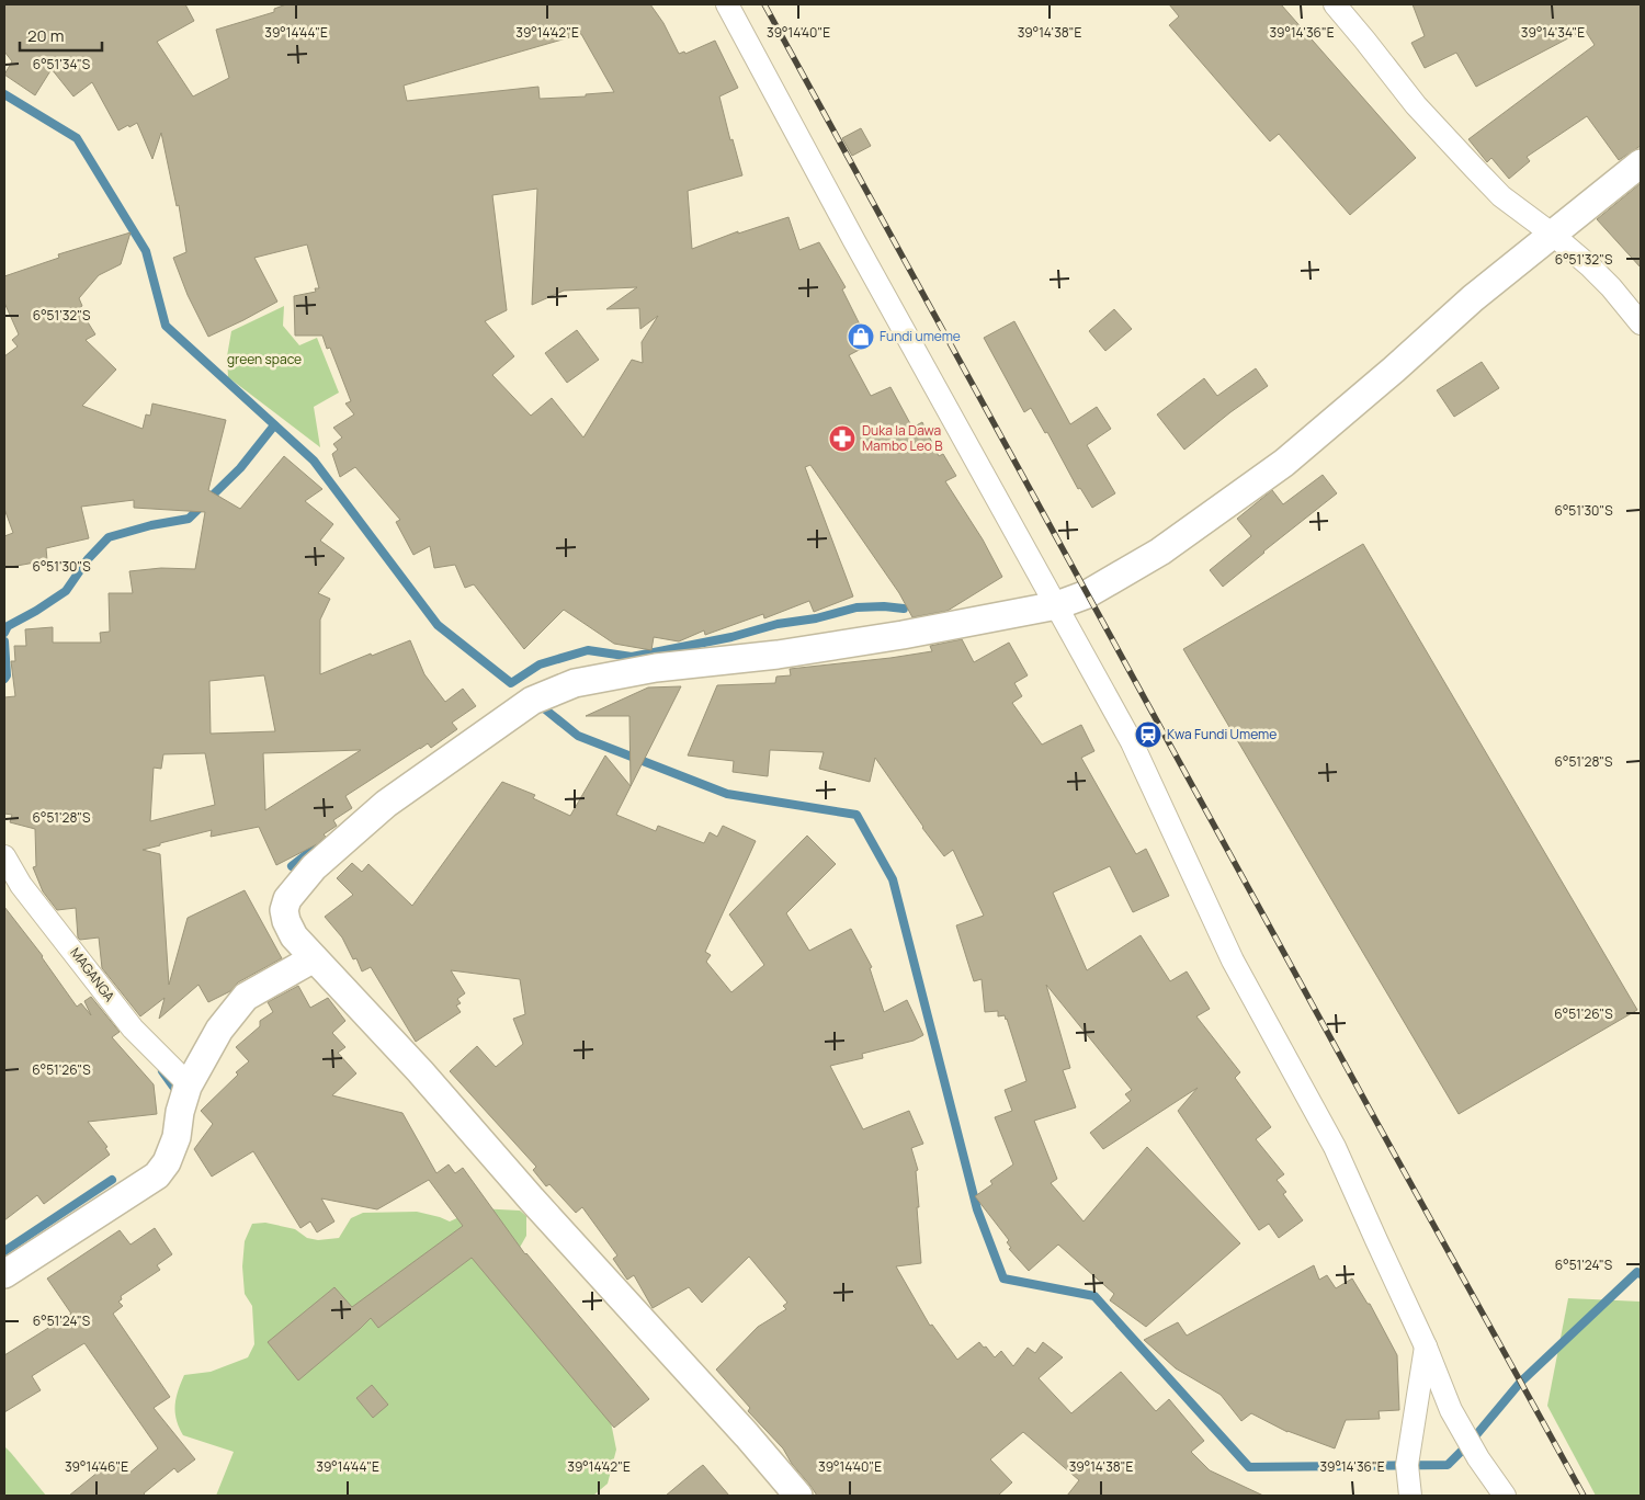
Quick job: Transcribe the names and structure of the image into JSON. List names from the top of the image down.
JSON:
{
  "streets": {
    "street": ["MAGANGA"]
  },
  "parks": ["green space"],
  "places": {
    "shop": ["Fundi umeme"],
    "pharmacy": ["Duka la Dawa Mambo Leo B"],
    "station": ["Kwa Fundi Umeme"]
  },
  "scale_bar": "20 m",
  "coordinates": [
    "39°14'44\"E",
    "39°14'42\"E",
    "39°14'40\"E",
    "39°14'38\"E",
    "39°14'36\"E",
    "39°14'34\"E",
    "6°51'34\"S",
    "6°51'32\"S",
    "6°51'30\"S",
    "6°51'28\"S",
    "6°51'26\"S",
    "6°51'24\"S",
    "39°14'46\"E"
  ]
}
